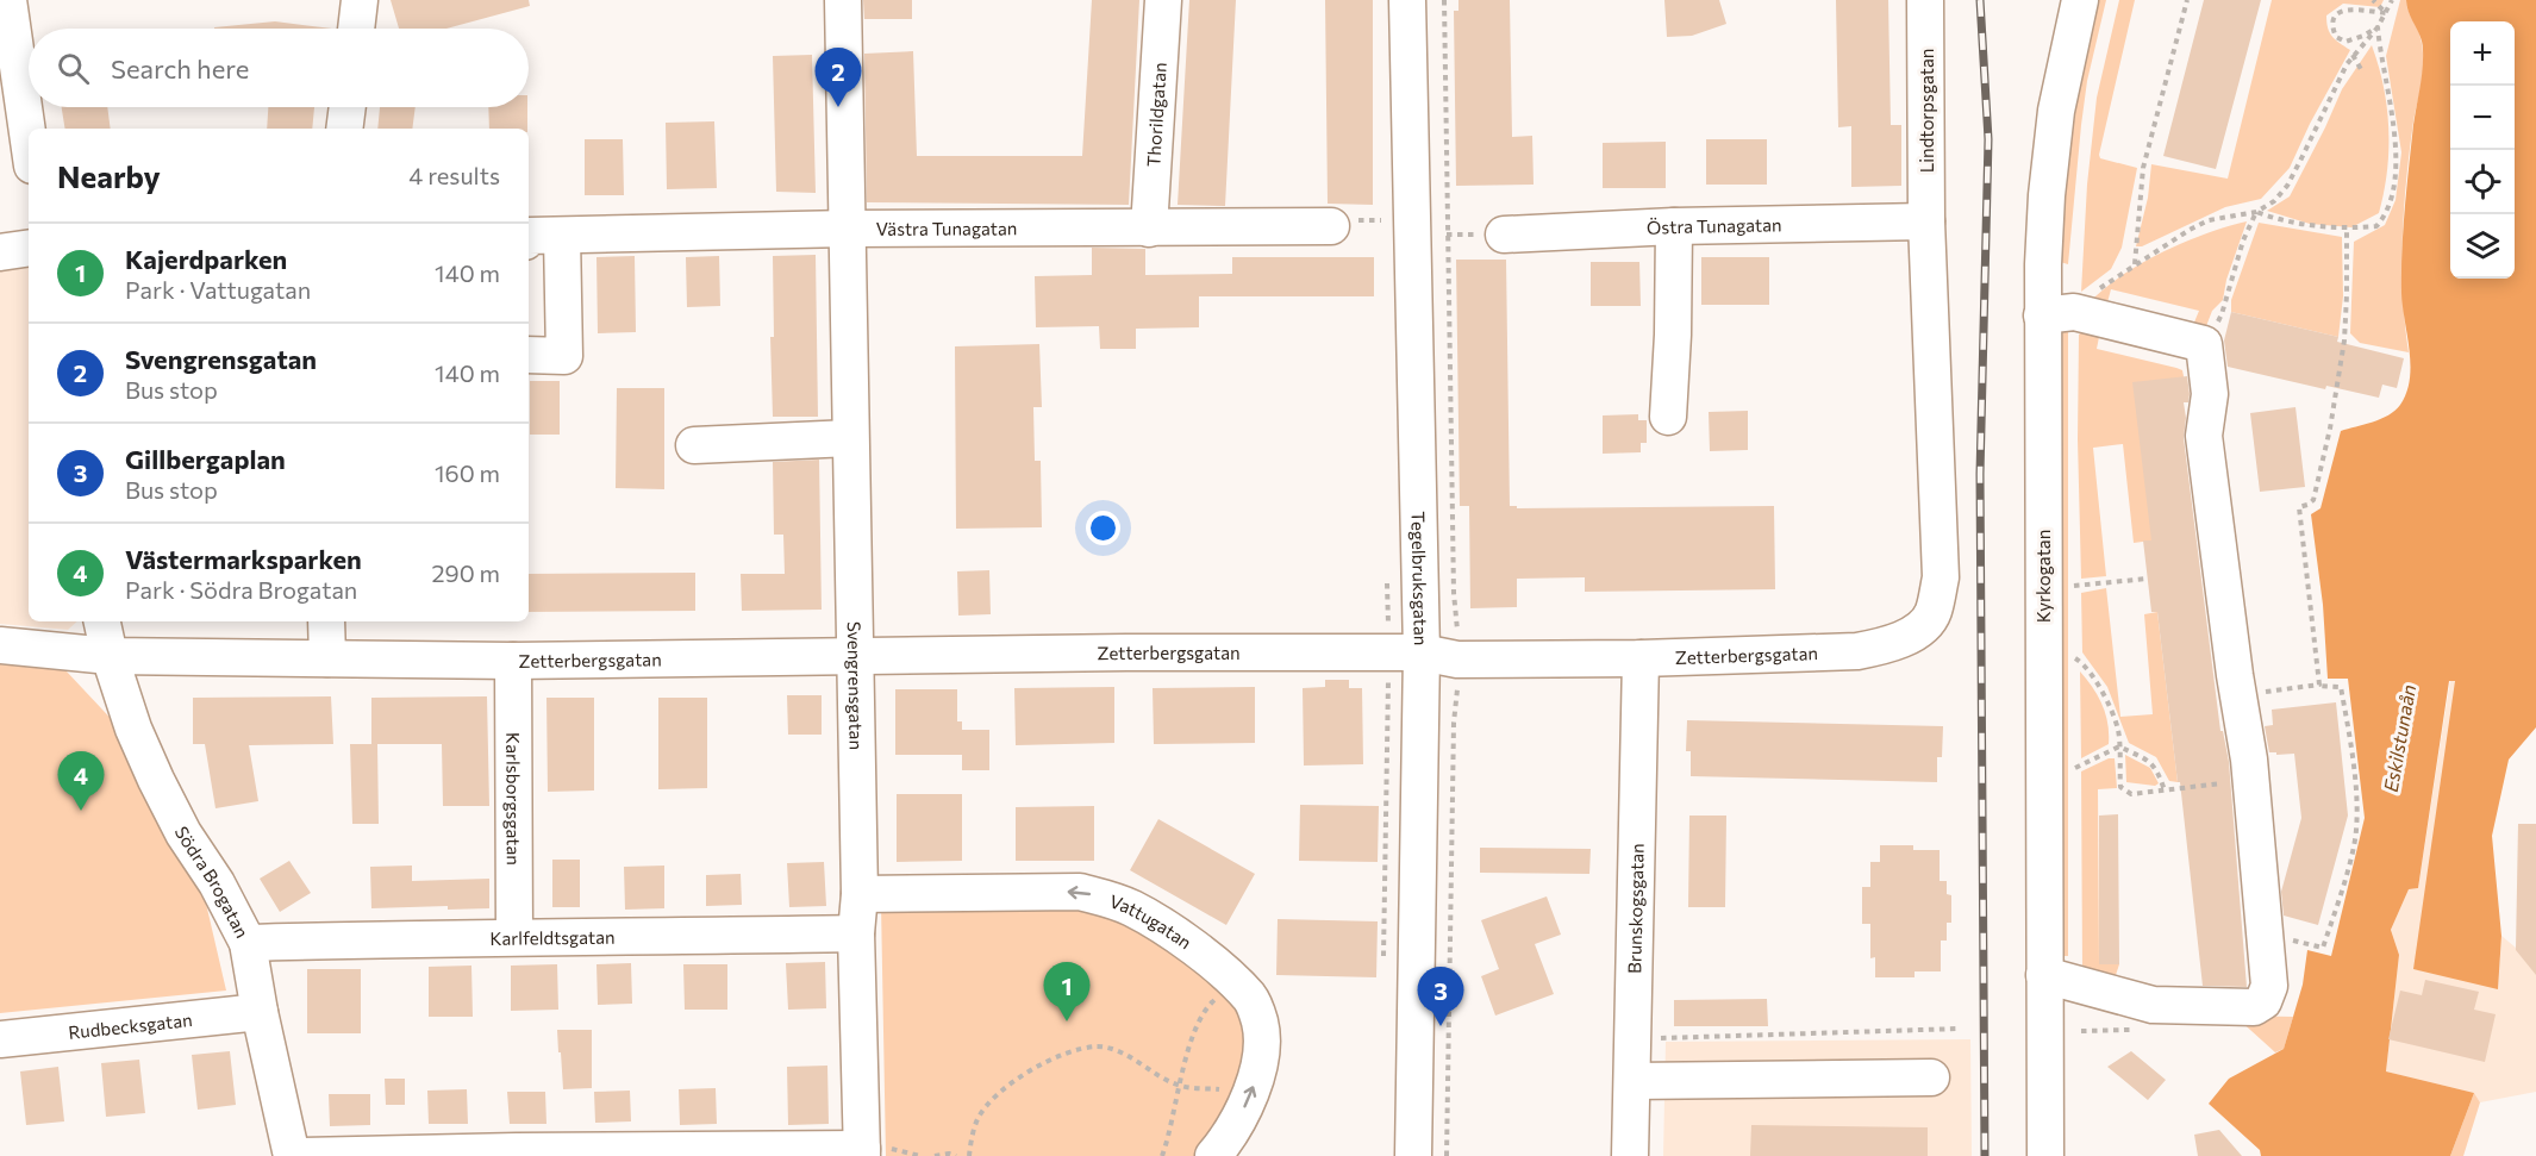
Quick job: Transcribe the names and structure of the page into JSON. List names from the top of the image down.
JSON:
{
  "streets": {
    "street": [
      "Lindtorpsgatan",
      "Thorildgatan",
      "Östra Tunagatan",
      "Västra Tunagatan",
      "Kyrkogatan",
      "Tegelbruksgatan",
      "Zetterbergsgatan",
      "Svengrensgatan",
      "Karlsborgsgatan",
      "Södra Brogatan",
      "Brunskogsgatan",
      "Vattugatan",
      "Karlfeldtsgatan",
      "Rudbecksgatan"
    ]
  },
  "crossings": [
    ["Lindtorpsgatan", "Östra Tunagatan"],
    ["Lindtorpsgatan", "Zetterbergsgatan"],
    ["Thorildgatan", "Västra Tunagatan"],
    ["Östra Tunagatan", "Zetterbergsgatan"],
    ["Västra Tunagatan", "Svengrensgatan"],
    ["Tegelbruksgatan", "Zetterbergsgatan"],
    ["Zetterbergsgatan", "Svengrensgatan"],
    ["Zetterbergsgatan", "Karlsborgsgatan"],
    ["Zetterbergsgatan", "Södra Brogatan"],
    ["Zetterbergsgatan", "Brunskogsgatan"],
    ["Svengrensgatan", "Vattugatan"],
    ["Svengrensgatan", "Karlfeldtsgatan"],
    ["Karlsborgsgatan", "Karlfeldtsgatan"],
    ["Södra Brogatan", "Karlfeldtsgatan"],
    ["Södra Brogatan", "Rudbecksgatan"]
  ],
  "water": ["Eskilstunaån"],
  "page": {
    "map_buttons": ["+", "−"],
    "search": "Search here",
    "pins": [
      "2",
      "4",
      "1",
      "3"
    ],
    "heading": ["Nearby", "4 results"],
    "list": [
      {
        "mark": "1",
        "name": "Kajerdparken",
        "note": "Park · Vattugatan",
        "value": "140 m"
      },
      {
        "mark": "2",
        "name": "Svengrensgatan",
        "note": "Bus stop",
        "value": "140 m"
      },
      {
        "mark": "3",
        "name": "Gillbergaplan",
        "note": "Bus stop",
        "value": "160 m"
      },
      {
        "mark": "4",
        "name": "Västermarksparken",
        "note": "Park · Södra Brogatan",
        "value": "290 m"
      }
    ]
  }
}
